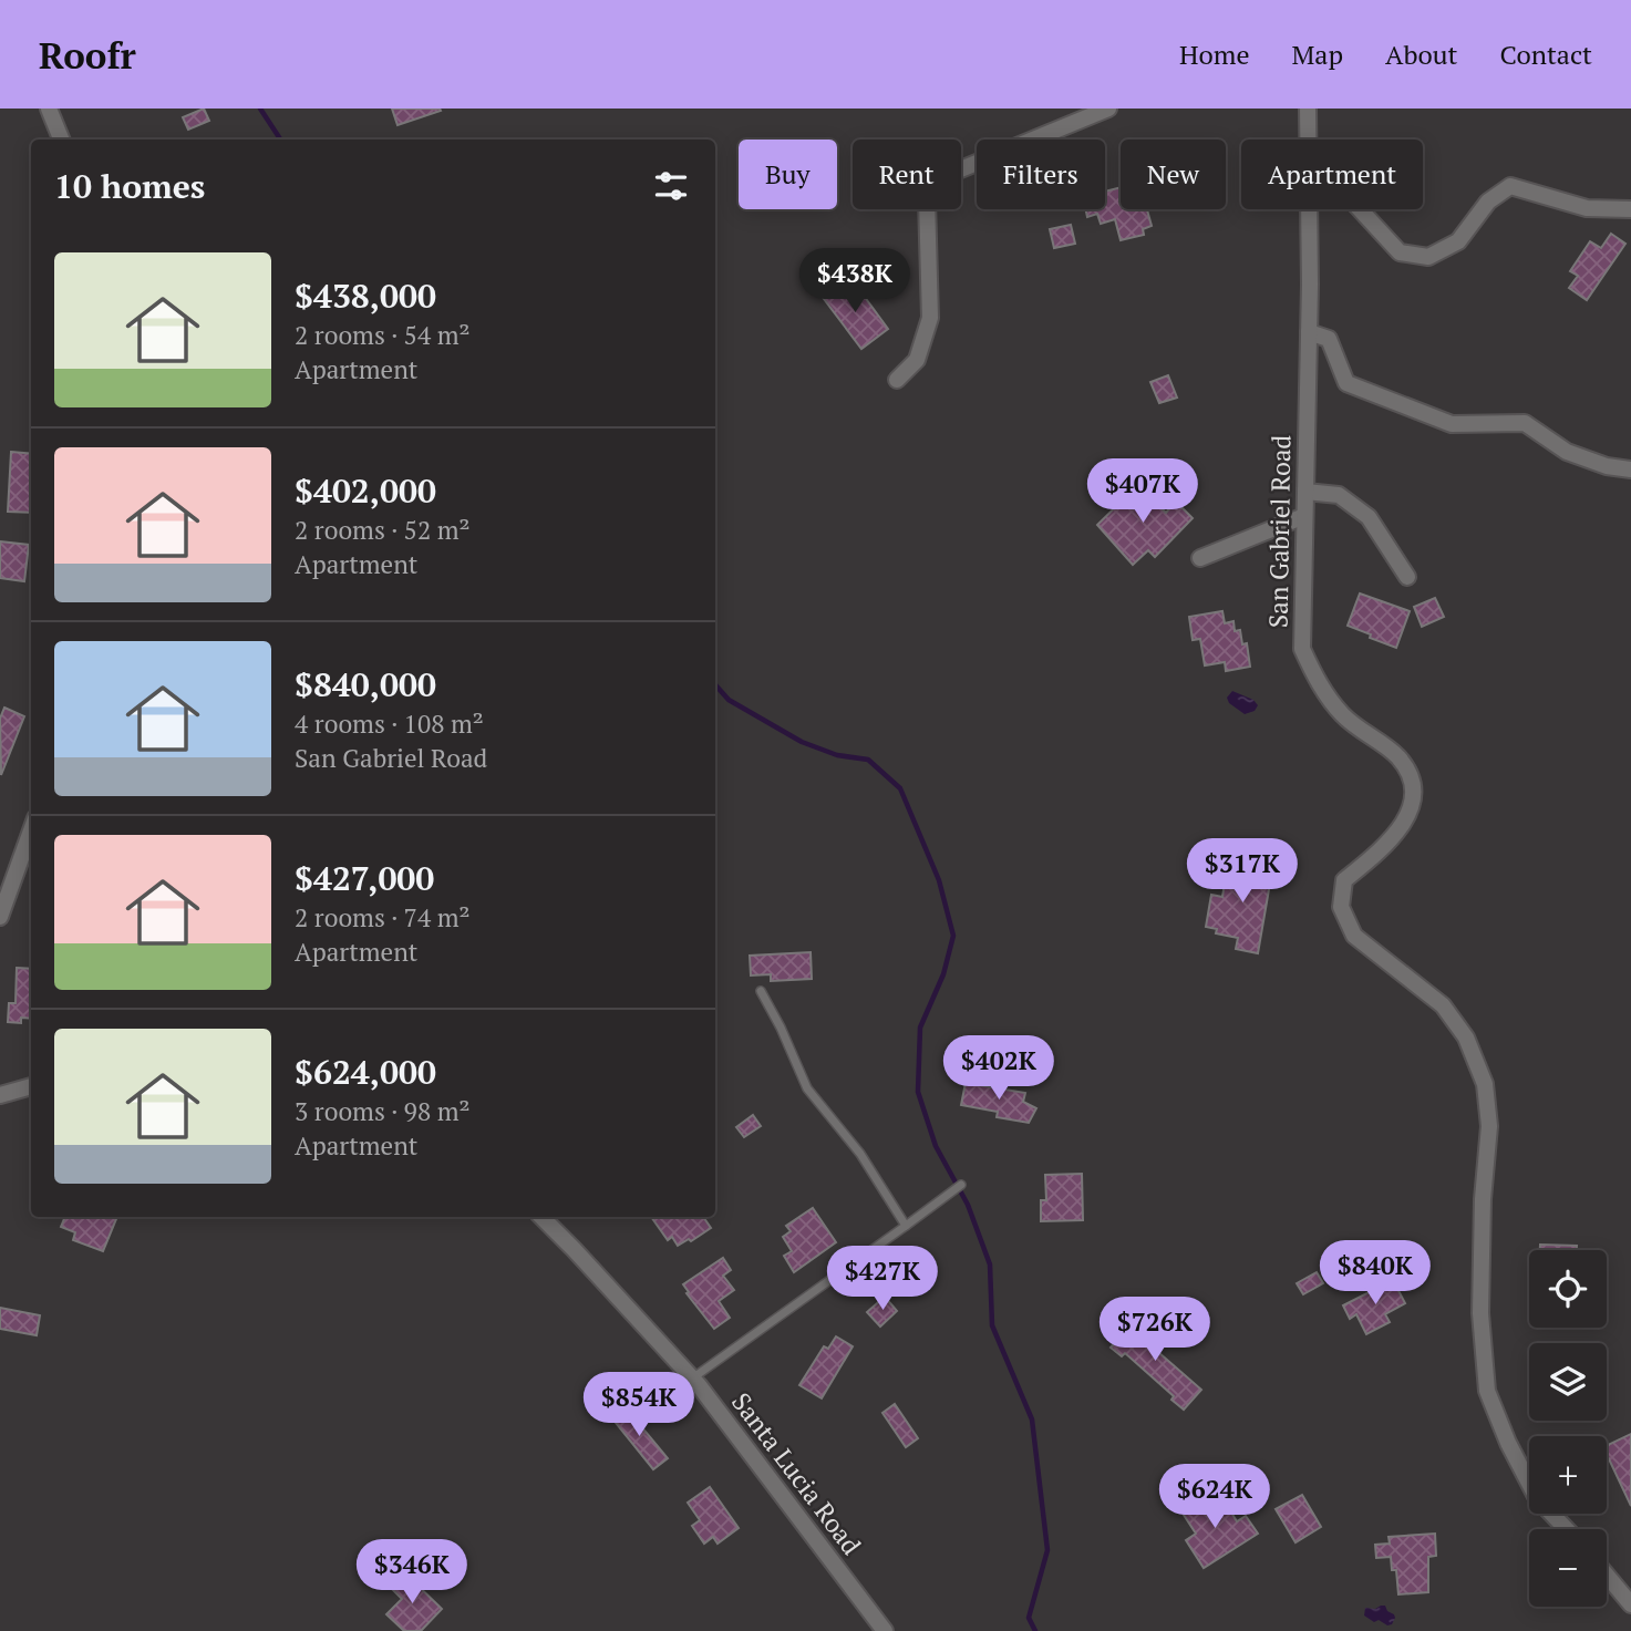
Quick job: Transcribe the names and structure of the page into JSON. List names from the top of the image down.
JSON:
{
  "streets": {
    "street": ["San Gabriel Road", "Santa Lucia Road"]
  },
  "page": {
    "header": "Roofr",
    "nav": [
      "Home",
      "Map",
      "About",
      "Contact"
    ],
    "chip": [
      "Buy",
      "Rent",
      "Filters",
      "New",
      "Apartment"
    ],
    "heading": "10 homes",
    "list": [
      {
        "name": "$438,000",
        "note": "2 rooms · 54 m² · Apartment"
      },
      {
        "name": "$402,000",
        "note": "2 rooms · 52 m² · Apartment"
      },
      {
        "name": "$840,000",
        "note": "4 rooms · 108 m² · San Gabriel Road"
      },
      {
        "name": "$427,000",
        "note": "2 rooms · 74 m² · Apartment"
      },
      {
        "name": "$624,000",
        "note": "3 rooms · 98 m² · Apartment"
      }
    ],
    "price": [
      "$438K",
      "$407K",
      "$317K",
      "$402K",
      "$840K",
      "$427K",
      "$726K",
      "$854K",
      "$624K",
      "$346K"
    ],
    "map_buttons": ["+", "−"]
  }
}
